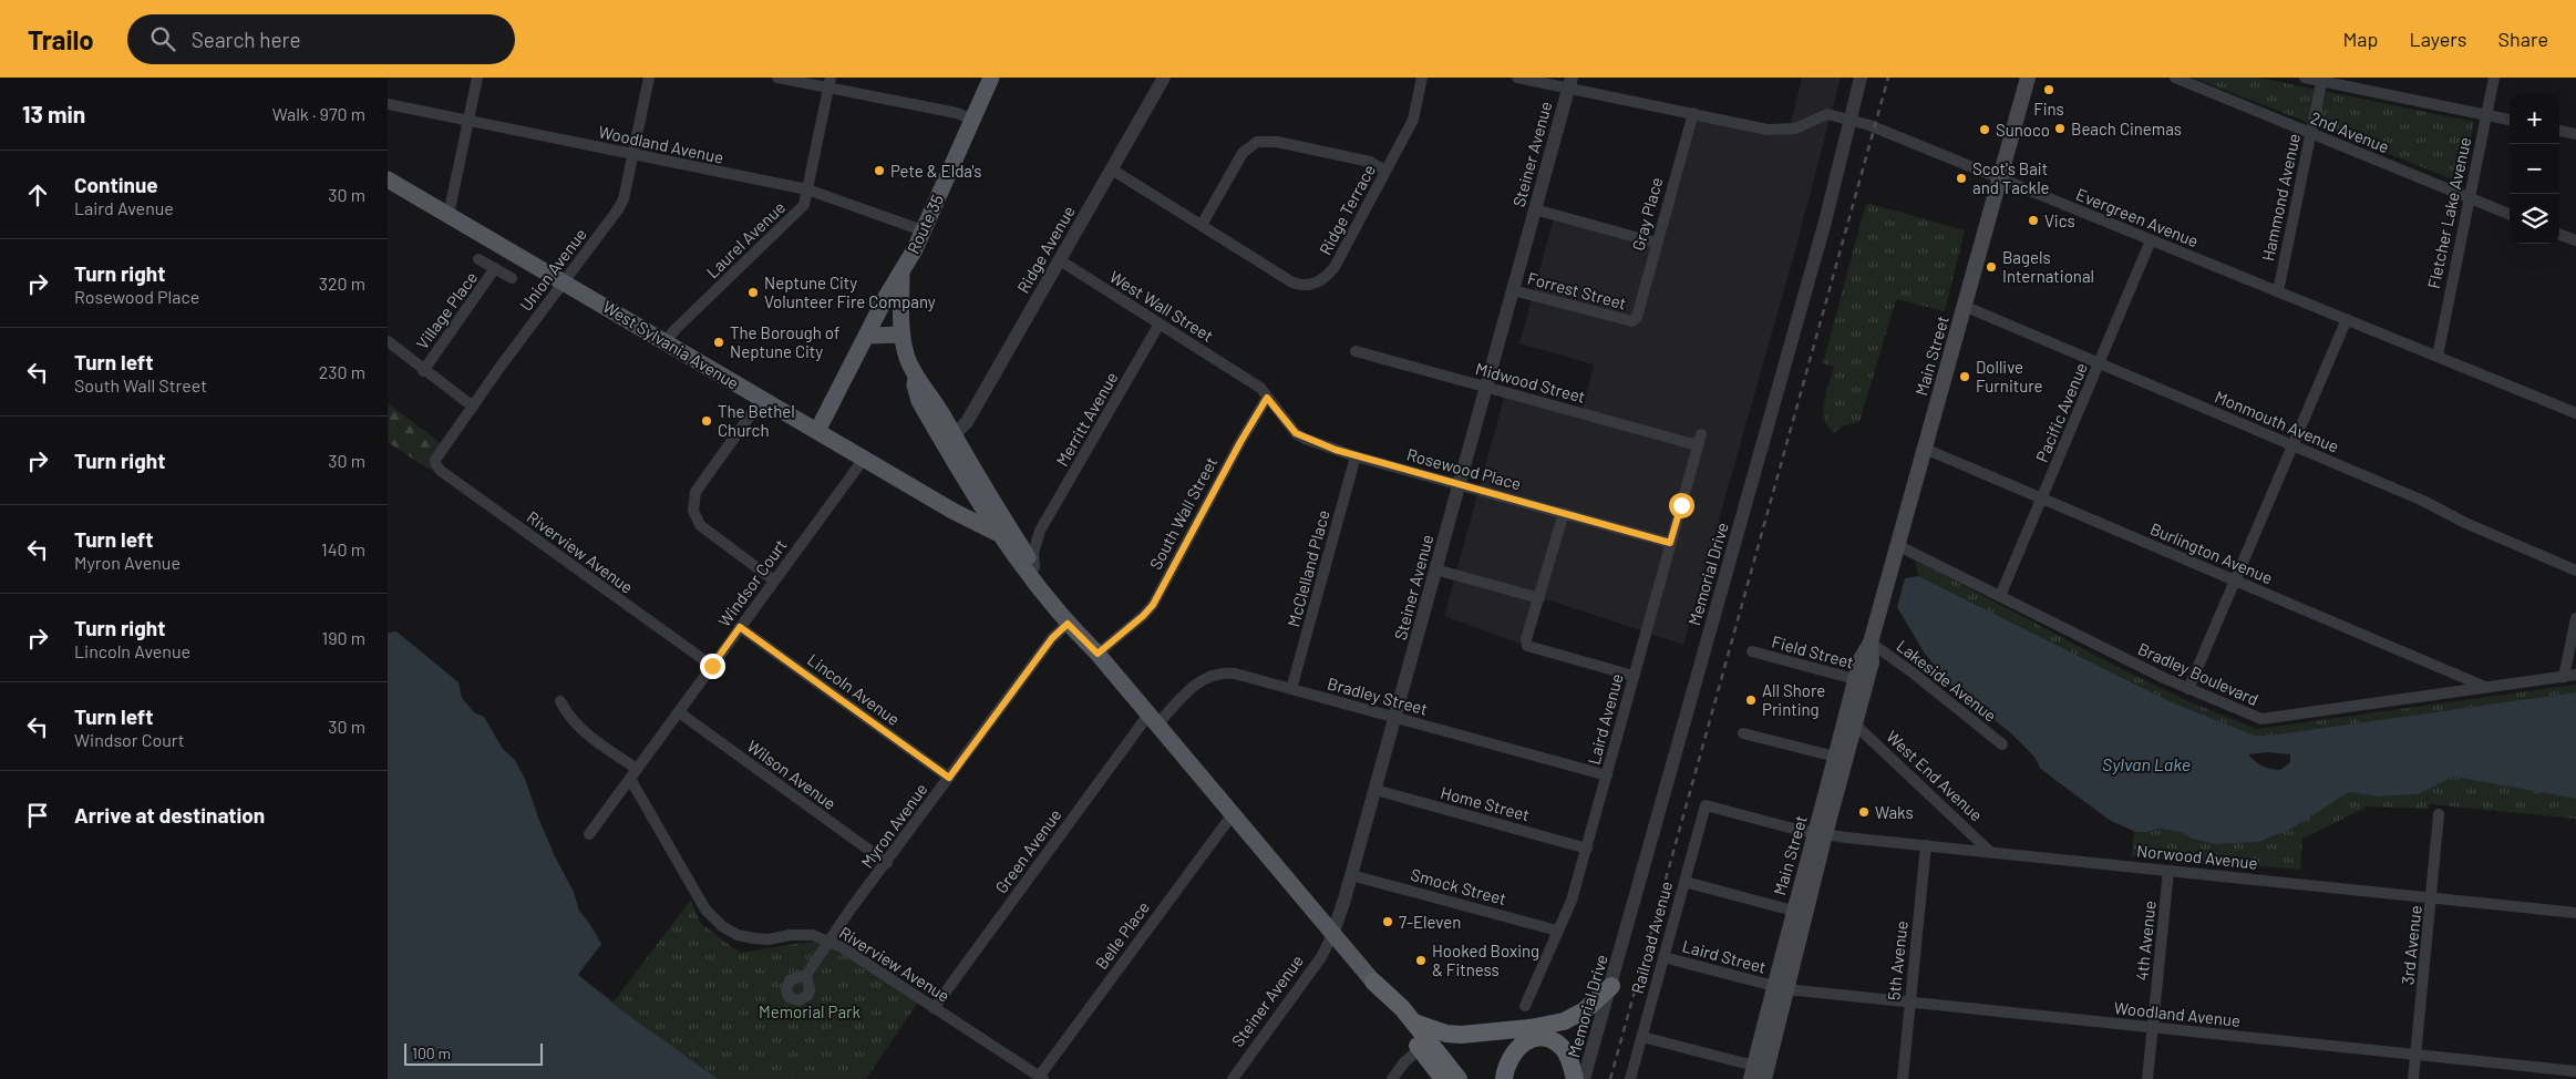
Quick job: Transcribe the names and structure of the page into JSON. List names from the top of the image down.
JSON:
{
  "streets": {
    "main road": ["Route 35", "West Sylvania Avenue", "Main Street"],
    "street": [
      "2nd Avenue",
      "Woodland Avenue",
      "Steiner Avenue",
      "Hammond Avenue",
      "Ridge Terrace",
      "Fletcher Lake Avenue",
      "Gray Place",
      "Evergreen Avenue",
      "Laurel Avenue",
      "Ridge Avenue",
      "Union Avenue",
      "Forrest Street",
      "West Wall Street",
      "Village Place",
      "Midwood Street",
      "Pacific Avenue",
      "Merritt Avenue",
      "Monmouth Avenue",
      "Rosewood Place",
      "South Wall Street",
      "Riverview Avenue",
      "Burlington Avenue",
      "McClelland Place",
      "Memorial Drive",
      "Windsor Court",
      "Field Street",
      "Bradley Boulevard",
      "Lakeside Avenue",
      "Lincoln Avenue",
      "Bradley Street",
      "Laird Avenue",
      "Wilson Avenue",
      "West End Avenue",
      "Home Street",
      "Myron Avenue",
      "Green Avenue",
      "Norwood Avenue",
      "Smock Street",
      "Belle Place",
      "Railroad Avenue",
      "4th Avenue",
      "3rd Avenue",
      "Laird Street",
      "5th Avenue"
    ]
  },
  "crossings": [
    ["2nd Avenue", "Hammond Avenue"],
    ["2nd Avenue", "Fletcher Lake Avenue"],
    ["Woodland Avenue", "Route 35"],
    ["Woodland Avenue", "Laurel Avenue"],
    ["Woodland Avenue", "Union Avenue"],
    ["Woodland Avenue", "Main Street"],
    ["Woodland Avenue", "4th Avenue"],
    ["Woodland Avenue", "3rd Avenue"],
    ["Woodland Avenue", "Laird Street"],
    ["Woodland Avenue", "5th Avenue"],
    ["Steiner Avenue", "Evergreen Avenue"],
    ["Steiner Avenue", "Forrest Street"],
    ["Steiner Avenue", "Midwood Street"],
    ["Steiner Avenue", "Rosewood Place"],
    ["Steiner Avenue", "Bradley Street"],
    ["Steiner Avenue", "Home Street"],
    ["Steiner Avenue", "Smock Street"],
    ["Hammond Avenue", "Evergreen Avenue"],
    ["Ridge Terrace", "Ridge Avenue"],
    ["Fletcher Lake Avenue", "Evergreen Avenue"],
    ["Gray Place", "Evergreen Avenue"],
    ["Gray Place", "Forrest Street"],
    ["Evergreen Avenue", "Main Street"],
    ["Evergreen Avenue", "Pacific Avenue"],
    ["Evergreen Avenue", "Memorial Drive"],
    ["Laurel Avenue", "West Sylvania Avenue"],
    ["Ridge Avenue", "West Wall Street"],
    ["Union Avenue", "West Sylvania Avenue"],
    ["Union Avenue", "Riverview Avenue"],
    ["West Wall Street", "Merritt Avenue"],
    ["West Wall Street", "Rosewood Place"],
    ["West Wall Street", "South Wall Street"],
    ["West Sylvania Avenue", "Merritt Avenue"],
    ["West Sylvania Avenue", "Windsor Court"],
    ["Main Street", "Monmouth Avenue"],
    ["Main Street", "Burlington Avenue"],
    ["Main Street", "Field Street"],
    ["Main Street", "Bradley Boulevard"],
    ["Main Street", "Lakeside Avenue"],
    ["Main Street", "West End Avenue"],
    ["Main Street", "Norwood Avenue"],
    ["Main Street", "Laird Street"],
    ["Midwood Street", "Laird Avenue"],
    ["Pacific Avenue", "Monmouth Avenue"],
    ["Pacific Avenue", "Burlington Avenue"],
    ["Pacific Avenue", "Bradley Boulevard"],
    ["Rosewood Place", "South Wall Street"],
    ["Rosewood Place", "McClelland Place"],
    ["Rosewood Place", "Laird Avenue"],
    ["Riverview Avenue", "Windsor Court"],
    ["Riverview Avenue", "Myron Avenue"],
    ["Riverview Avenue", "Green Avenue"],
    ["Riverview Avenue", "Belle Place"],
    ["Burlington Avenue", "Bradley Boulevard"],
    ["McClelland Place", "Bradley Street"],
    ["Windsor Court", "Lincoln Avenue"],
    ["Windsor Court", "Wilson Avenue"],
    ["Lincoln Avenue", "Myron Avenue"],
    ["Bradley Street", "Laird Avenue"],
    ["Bradley Street", "Green Avenue"],
    ["Laird Avenue", "Home Street"],
    ["Laird Avenue", "Smock Street"],
    ["Wilson Avenue", "Myron Avenue"],
    ["West End Avenue", "Norwood Avenue"],
    ["Norwood Avenue", "Railroad Avenue"],
    ["Norwood Avenue", "4th Avenue"],
    ["Norwood Avenue", "3rd Avenue"],
    ["Norwood Avenue", "5th Avenue"],
    ["Railroad Avenue", "Laird Street"]
  ],
  "water": ["Sylvan Lake"],
  "parks": ["Memorial Park"],
  "places": [
    "Fins",
    "Beach Cinemas",
    "Sunoco",
    "Pete & Elda's",
    "Scot's Bait and Tackle",
    "Vics",
    "Bagels International",
    "Neptune City Volunteer Fire Company",
    "The Borough of Neptune City",
    "Dollive Furniture",
    "The Bethel Church",
    "All Shore Printing",
    "Waks",
    "7-Eleven",
    "Hooked Boxing & Fitness"
  ],
  "scale_bar": "100 m",
  "page": {
    "header": "Trailo",
    "search": "Search here",
    "nav": ["Map", "Layers", "Share"],
    "heading": ["13 min", "Walk · 970 m"],
    "map_buttons": ["+", "−"],
    "list": [
      ["Continue", "Laird Avenue", "30 m"],
      ["Turn right", "Rosewood Place", "320 m"],
      ["Turn left", "South Wall Street", "230 m"],
      ["Turn right", "30 m"],
      ["Turn left", "Myron Avenue", "140 m"],
      ["Turn right", "Lincoln Avenue", "190 m"],
      ["Turn left", "Windsor Court", "30 m"],
      "Arrive at destination"
    ],
    "scale": "100 m"
  }
}
